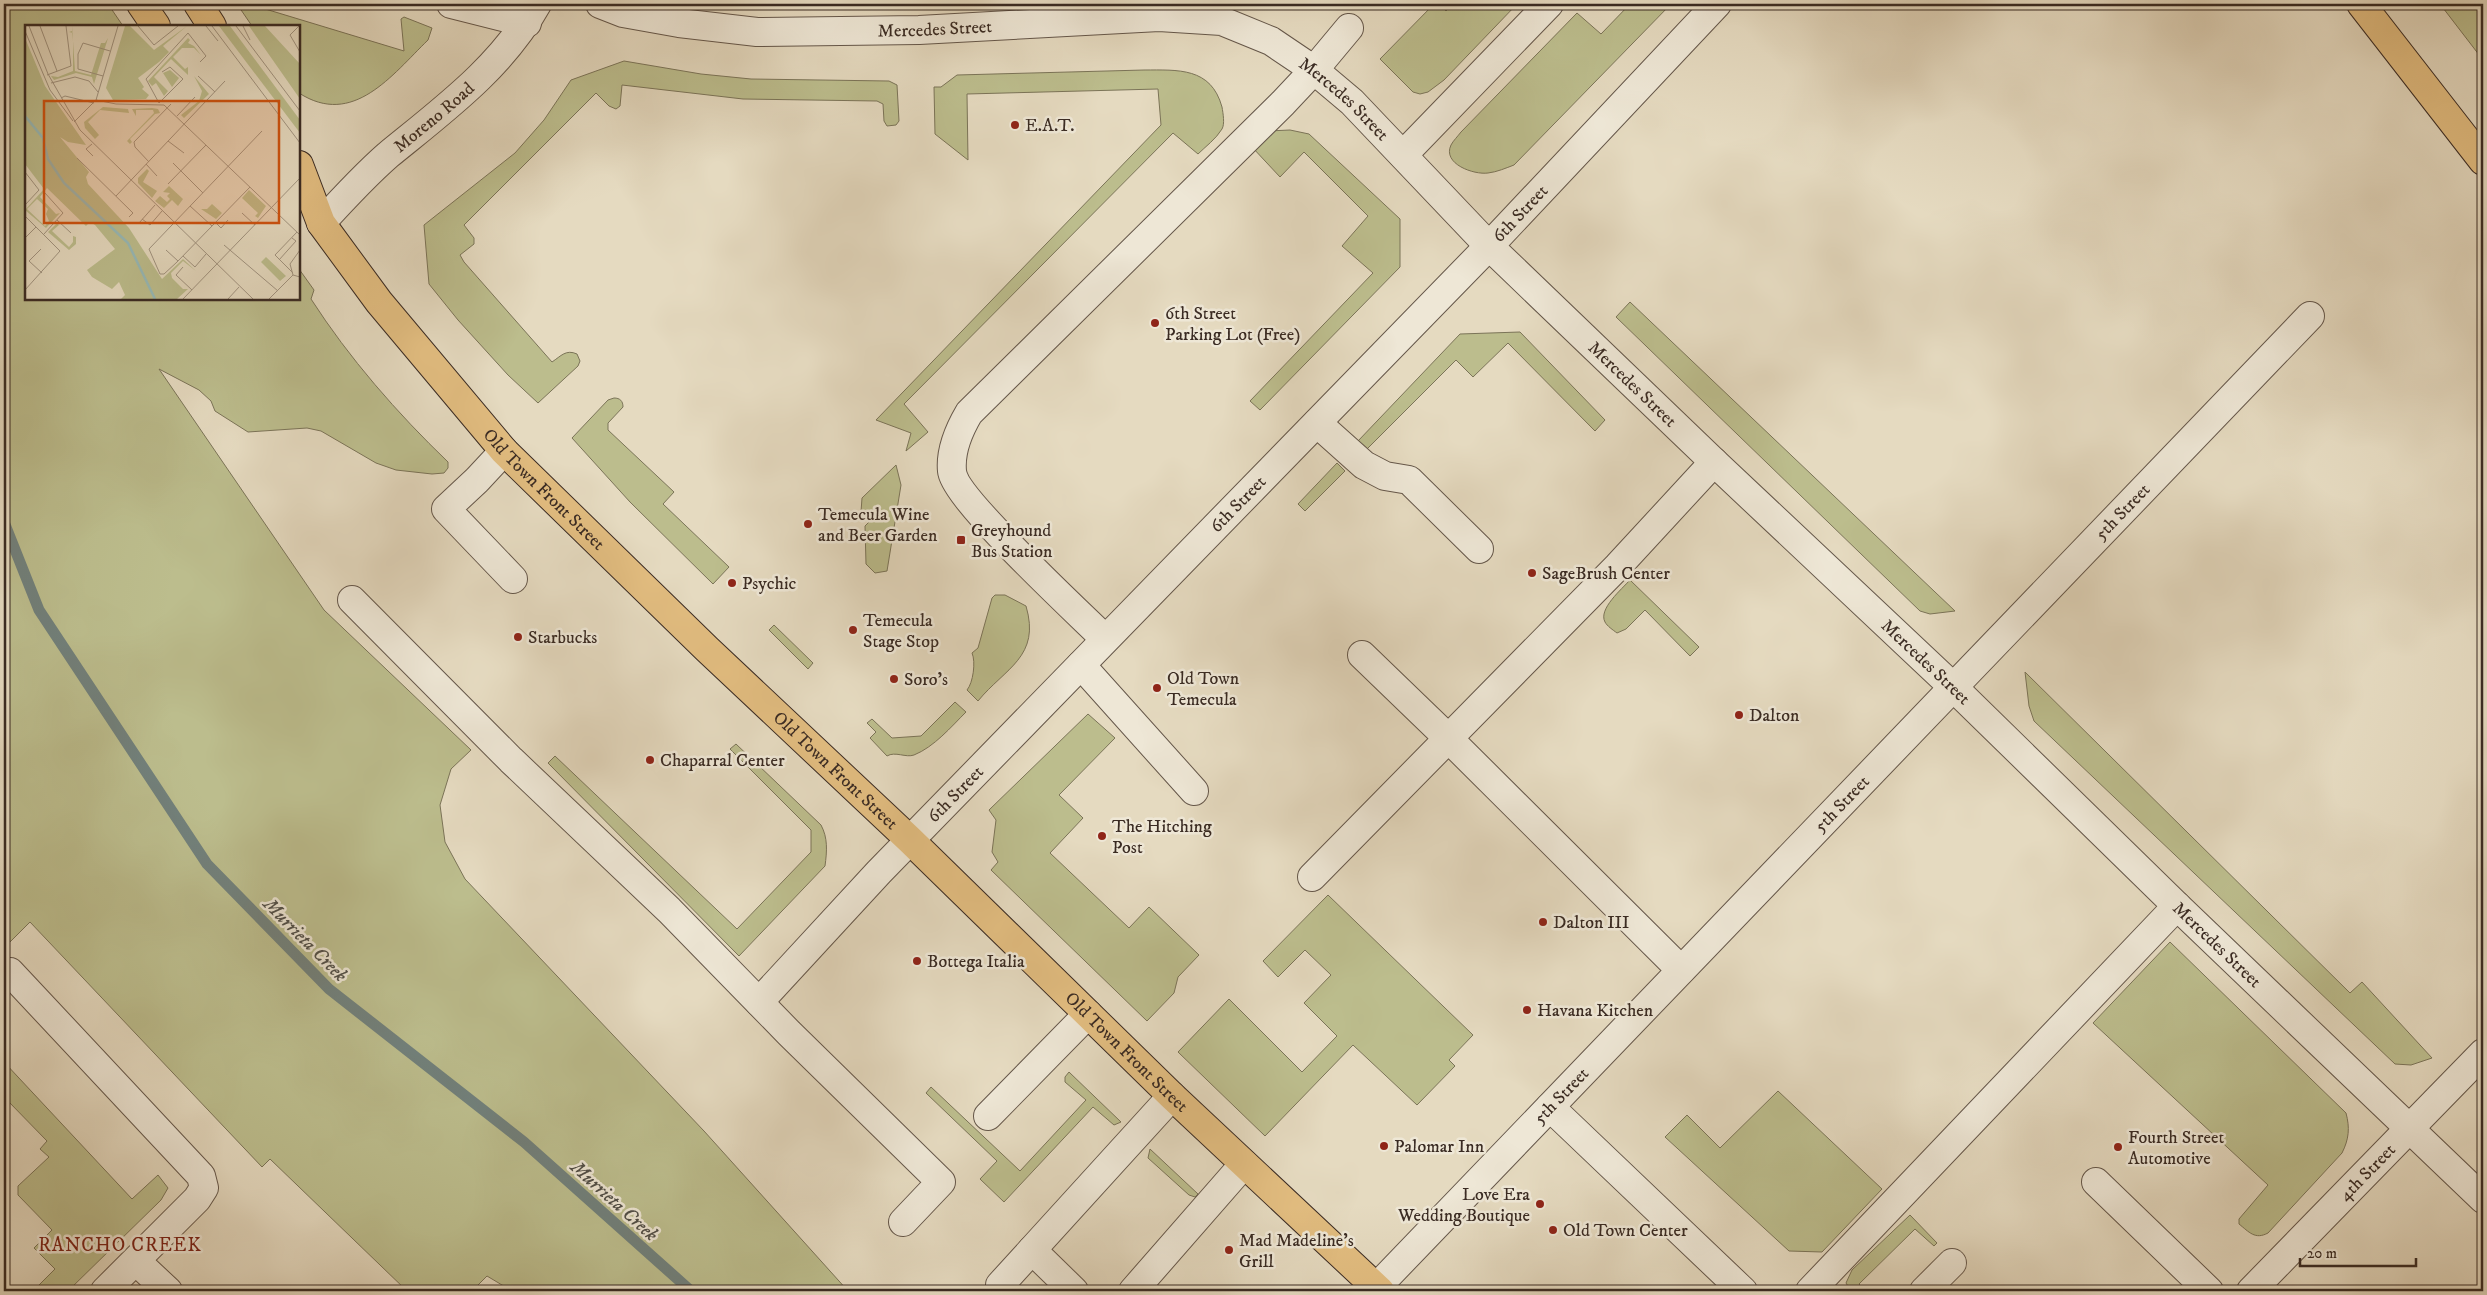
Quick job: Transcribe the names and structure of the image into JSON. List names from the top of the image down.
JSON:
{
  "streets": {
    "main road": ["Old Town Front Street"],
    "street": [
      "Mercedes Street",
      "Moreno Road",
      "6th Street",
      "5th Street",
      "4th Street"
    ]
  },
  "crossings": [
    ["Mercedes Street", "6th Street"],
    ["Mercedes Street", "5th Street"],
    ["Mercedes Street", "4th Street"],
    ["Moreno Road", "Old Town Front Street"],
    ["6th Street", "Old Town Front Street"],
    ["Old Town Front Street", "5th Street"]
  ],
  "districts": ["RANCHO CREEK"],
  "water": ["Murrieta Creek"],
  "places": {
    "other": [
      "E.A.T.",
      "6th Street Parking Lot (Free)",
      "Temecula Wine and Beer Garden",
      "SageBrush Center",
      "Psychic",
      "Temecula Stage Stop",
      "Starbucks",
      "Soro's",
      "Old Town Temecula",
      "Dalton",
      "Chaparral Center",
      "The Hitching Post",
      "Dalton III",
      "Bottega Italia",
      "Havana Kitchen",
      "Palomar Inn",
      "Fourth Street Automotive",
      "Love Era Wedding Boutique",
      "Old Town Center",
      "Mad Madeline's Grill"
    ],
    "transit": ["Greyhound Bus Station"]
  },
  "scale_bar": "20 m"
}
